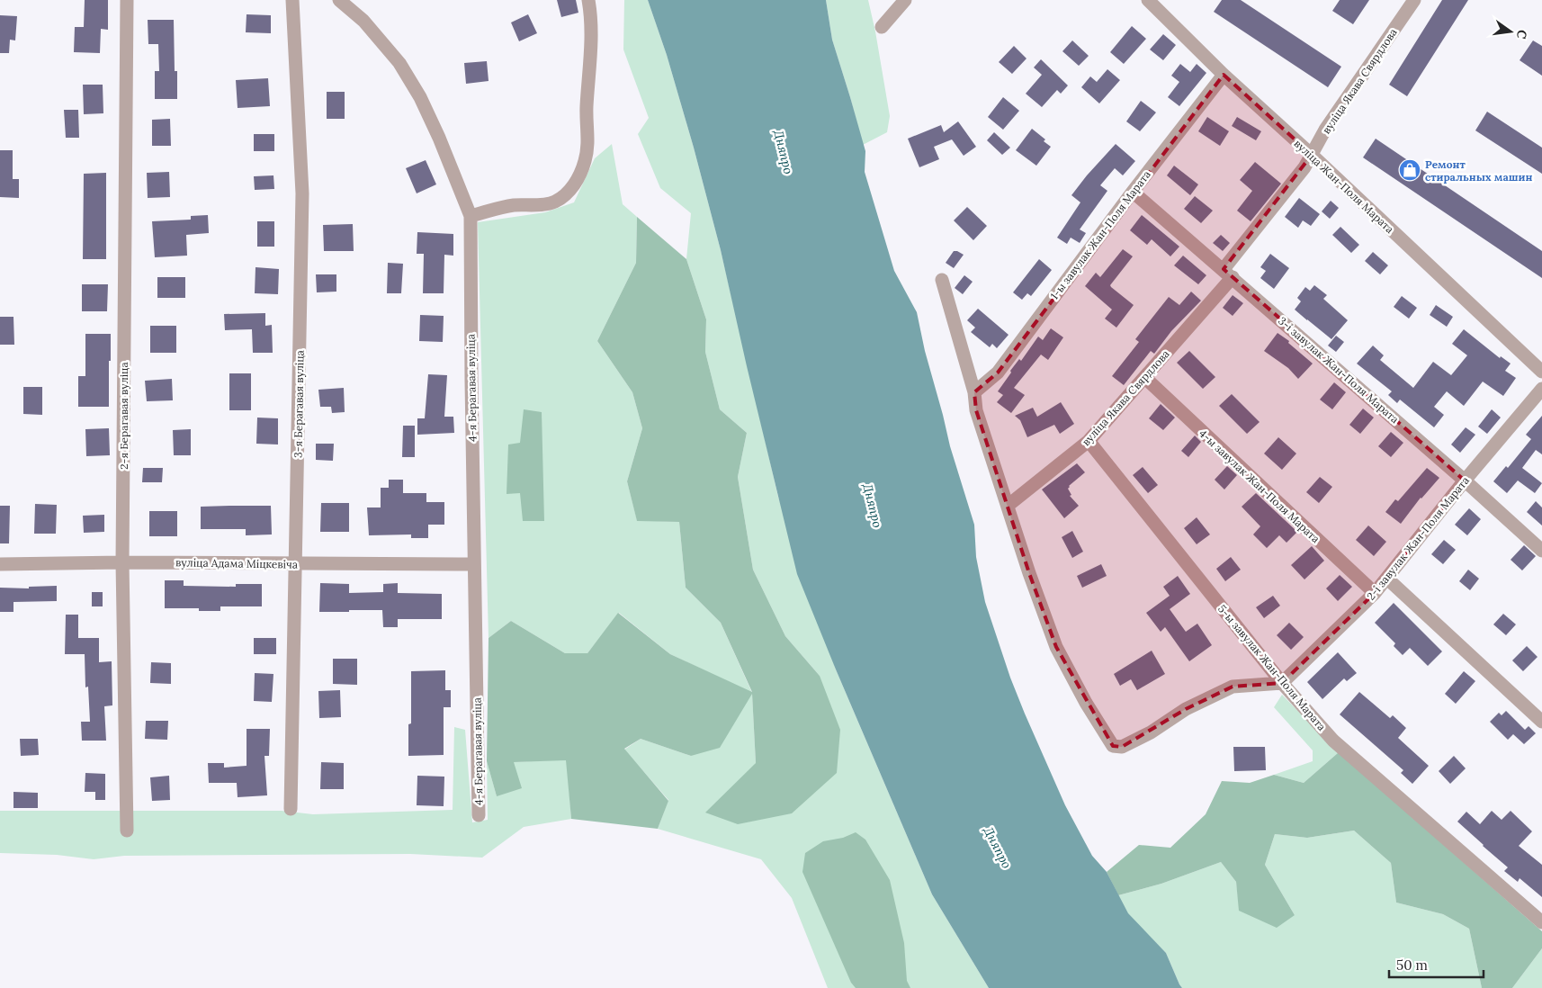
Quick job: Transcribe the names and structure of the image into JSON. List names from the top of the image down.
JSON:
{
  "streets": {
    "street": [
      "вуліца Якава Свярдлова",
      "вуліца Жан-Поля Марата",
      "1-ы завулак Жан-Поля Марата",
      "3-і завулак Жан-Поля Марата",
      "4-я Берагавая вуліца",
      "3-я Берагавая вуліца",
      "2-я Берагавая вуліца",
      "4-ы завулак Жан-Поля Марата",
      "2-і завулак Жан-Поля Марата",
      "вуліца Адама Міцкевіча",
      "5-ы завулак Жан-Поля Марата"
    ]
  },
  "crossings": [
    ["вуліца Якава Свярдлова", "вуліца Жан-Поля Марата"],
    ["вуліца Якава Свярдлова", "3-і завулак Жан-Поля Марата"],
    ["вуліца Якава Свярдлова", "4-ы завулак Жан-Поля Марата"],
    ["вуліца Якава Свярдлова", "5-ы завулак Жан-Поля Марата"],
    ["вуліца Жан-Поля Марата", "1-ы завулак Жан-Поля Марата"],
    ["1-ы завулак Жан-Поля Марата", "3-і завулак Жан-Поля Марата"],
    ["3-і завулак Жан-Поля Марата", "2-і завулак Жан-Поля Марата"],
    ["4-я Берагавая вуліца", "вуліца Адама Міцкевіча"],
    ["3-я Берагавая вуліца", "вуліца Адама Міцкевіча"],
    ["2-я Берагавая вуліца", "вуліца Адама Міцкевіча"],
    ["4-ы завулак Жан-Поля Марата", "2-і завулак Жан-Поля Марата"],
    ["2-і завулак Жан-Поля Марата", "5-ы завулак Жан-Поля Марата"]
  ],
  "water": ["Дняпро"],
  "places": {
    "shop": ["Ремонт стиральных машин"]
  },
  "scale_bar": "50 m",
  "north": "right"
}
